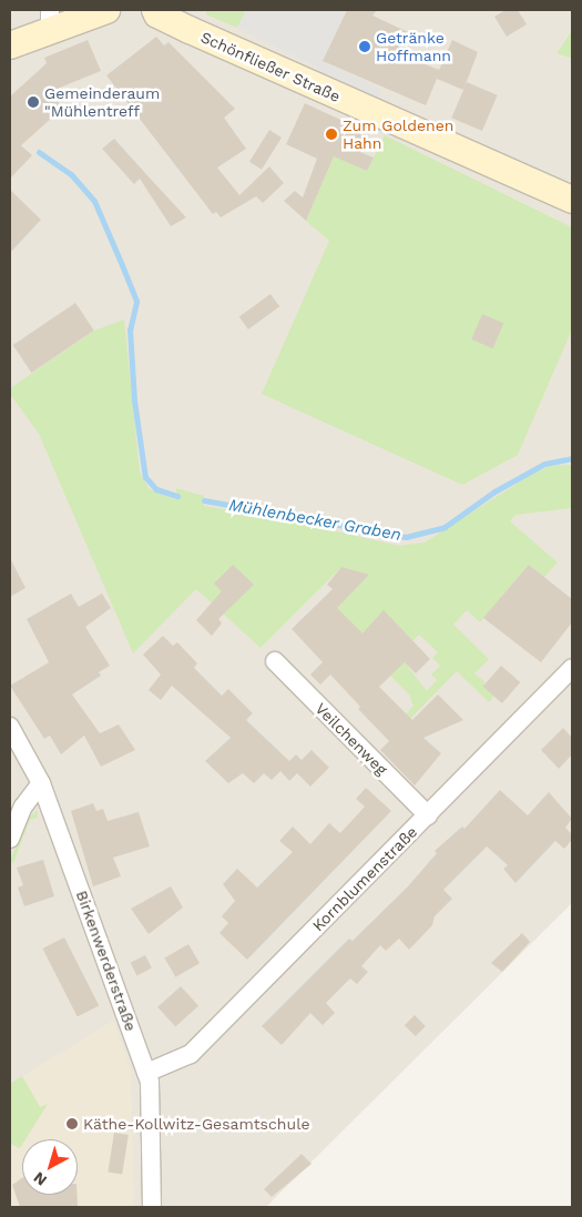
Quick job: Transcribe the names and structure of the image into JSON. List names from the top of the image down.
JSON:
{
  "streets": {
    "main road": ["Schönfließer Straße"],
    "street": ["Veilchenweg", "Kornblumenstraße", "Birkenwerderstraße"]
  },
  "crossings": [
    ["Veilchenweg", "Kornblumenstraße"],
    ["Kornblumenstraße", "Birkenwerderstraße"]
  ],
  "water": ["Mühlenbecker Graben"],
  "places": [
    "Getränke Hoffmann",
    "Gemeinderaum \"Mühlentreff",
    "Zum Goldenen Hahn",
    "Käthe-Kollwitz-Gesamtschule"
  ],
  "north": "bottom left"
}
